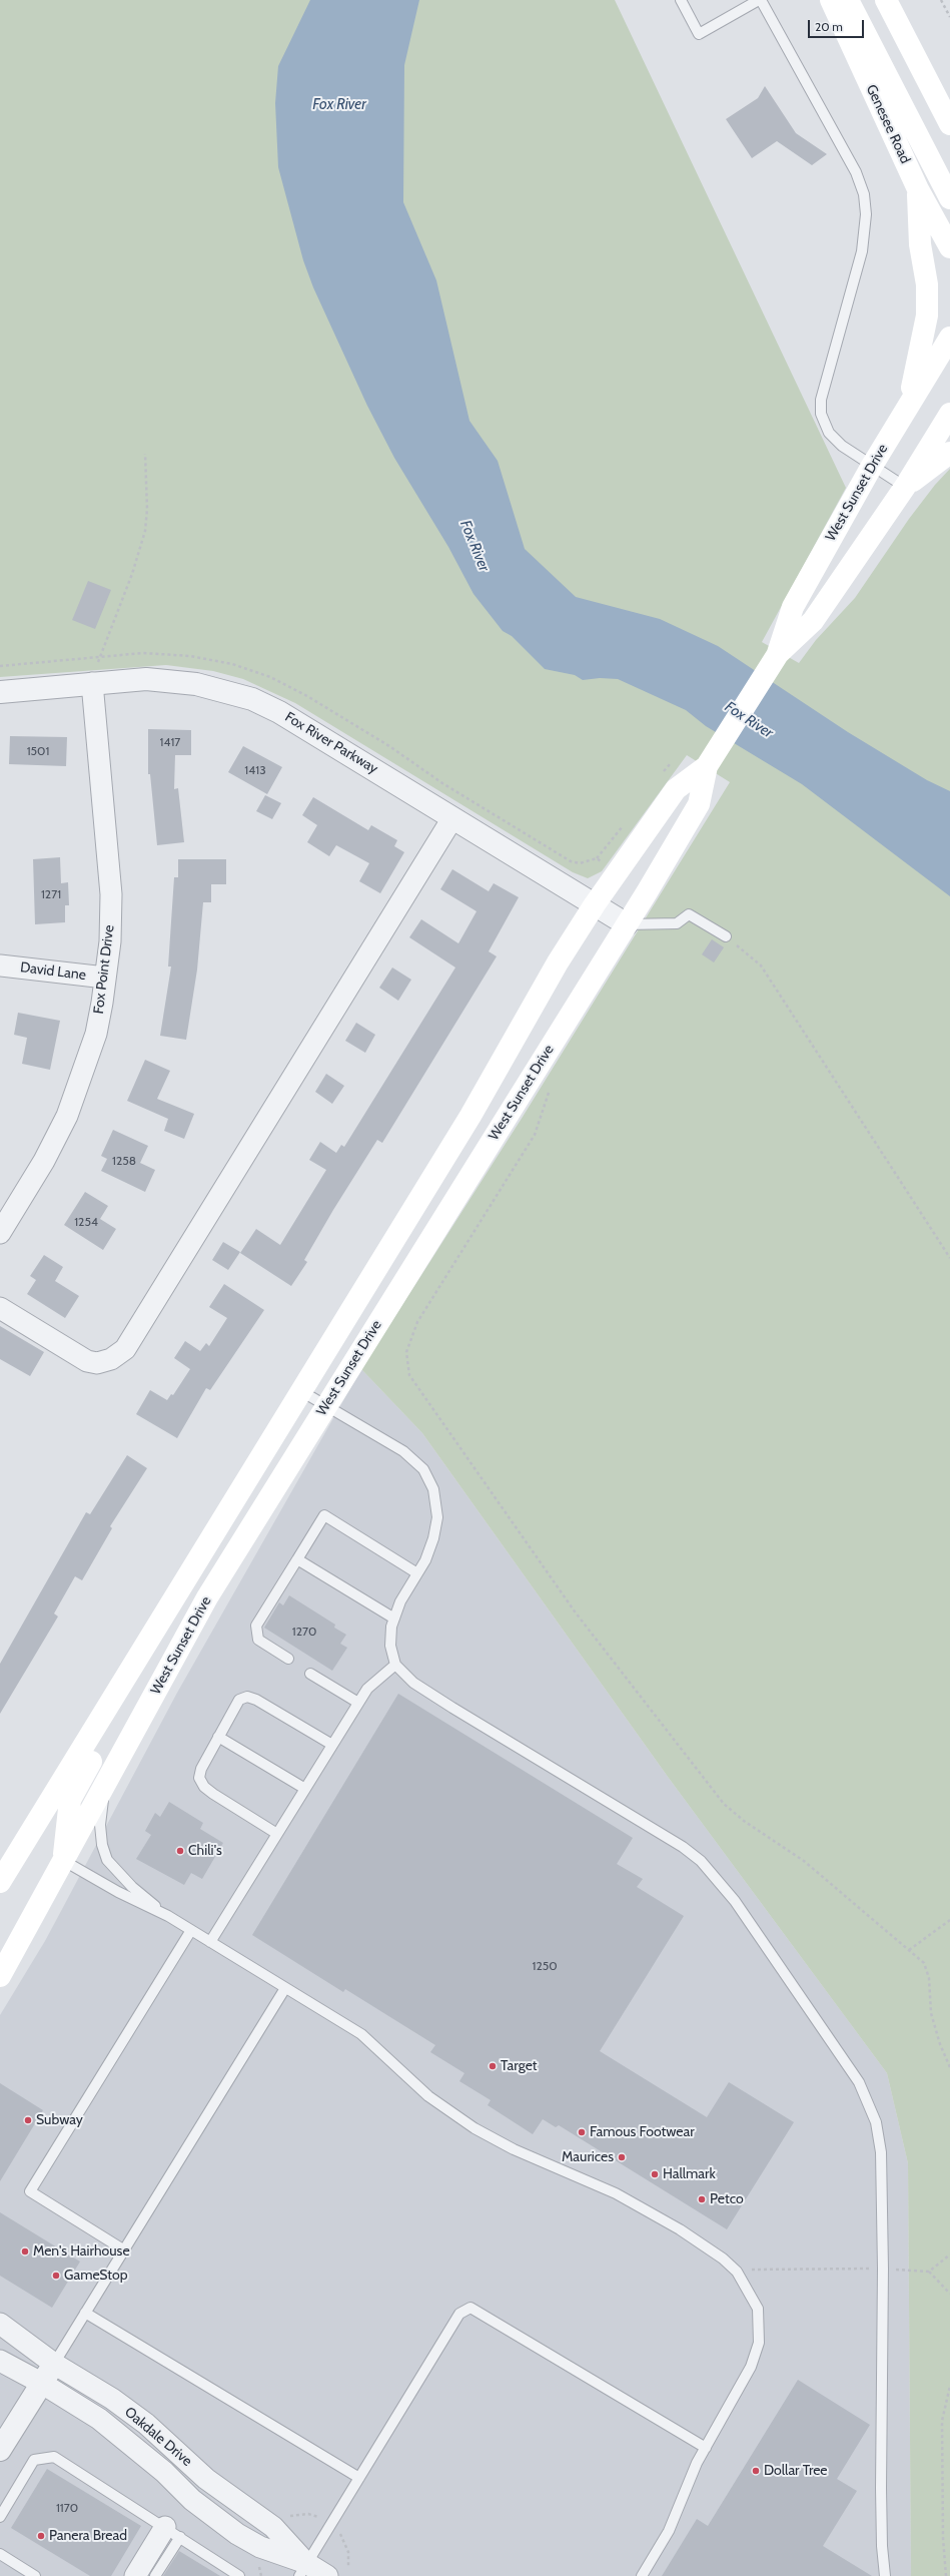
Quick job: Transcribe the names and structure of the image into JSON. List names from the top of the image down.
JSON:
{
  "streets": {
    "main road": ["Genesee Road", "West Sunset Drive"],
    "street": [
      "Fox River Parkway",
      "Fox Point Drive",
      "David Lane",
      "Oakdale Drive"
    ]
  },
  "crossings": [
    ["West Sunset Drive", "Fox River Parkway"],
    ["Fox River Parkway", "Fox Point Drive"],
    ["Fox Point Drive", "David Lane"]
  ],
  "water": ["Fox River"],
  "places": [
    "Chili's",
    "Target",
    "Subway",
    "Famous Footwear",
    "Maurices",
    "Hallmark",
    "Petco",
    "Men's Hairhouse",
    "GameStop",
    "Dollar Tree",
    "Panera Bread"
  ],
  "house_numbers": [
    "1417",
    "1501",
    "1413",
    "1271",
    "1258",
    "1254",
    "1270",
    "1250",
    "1170"
  ],
  "scale_bar": "20 m"
}
